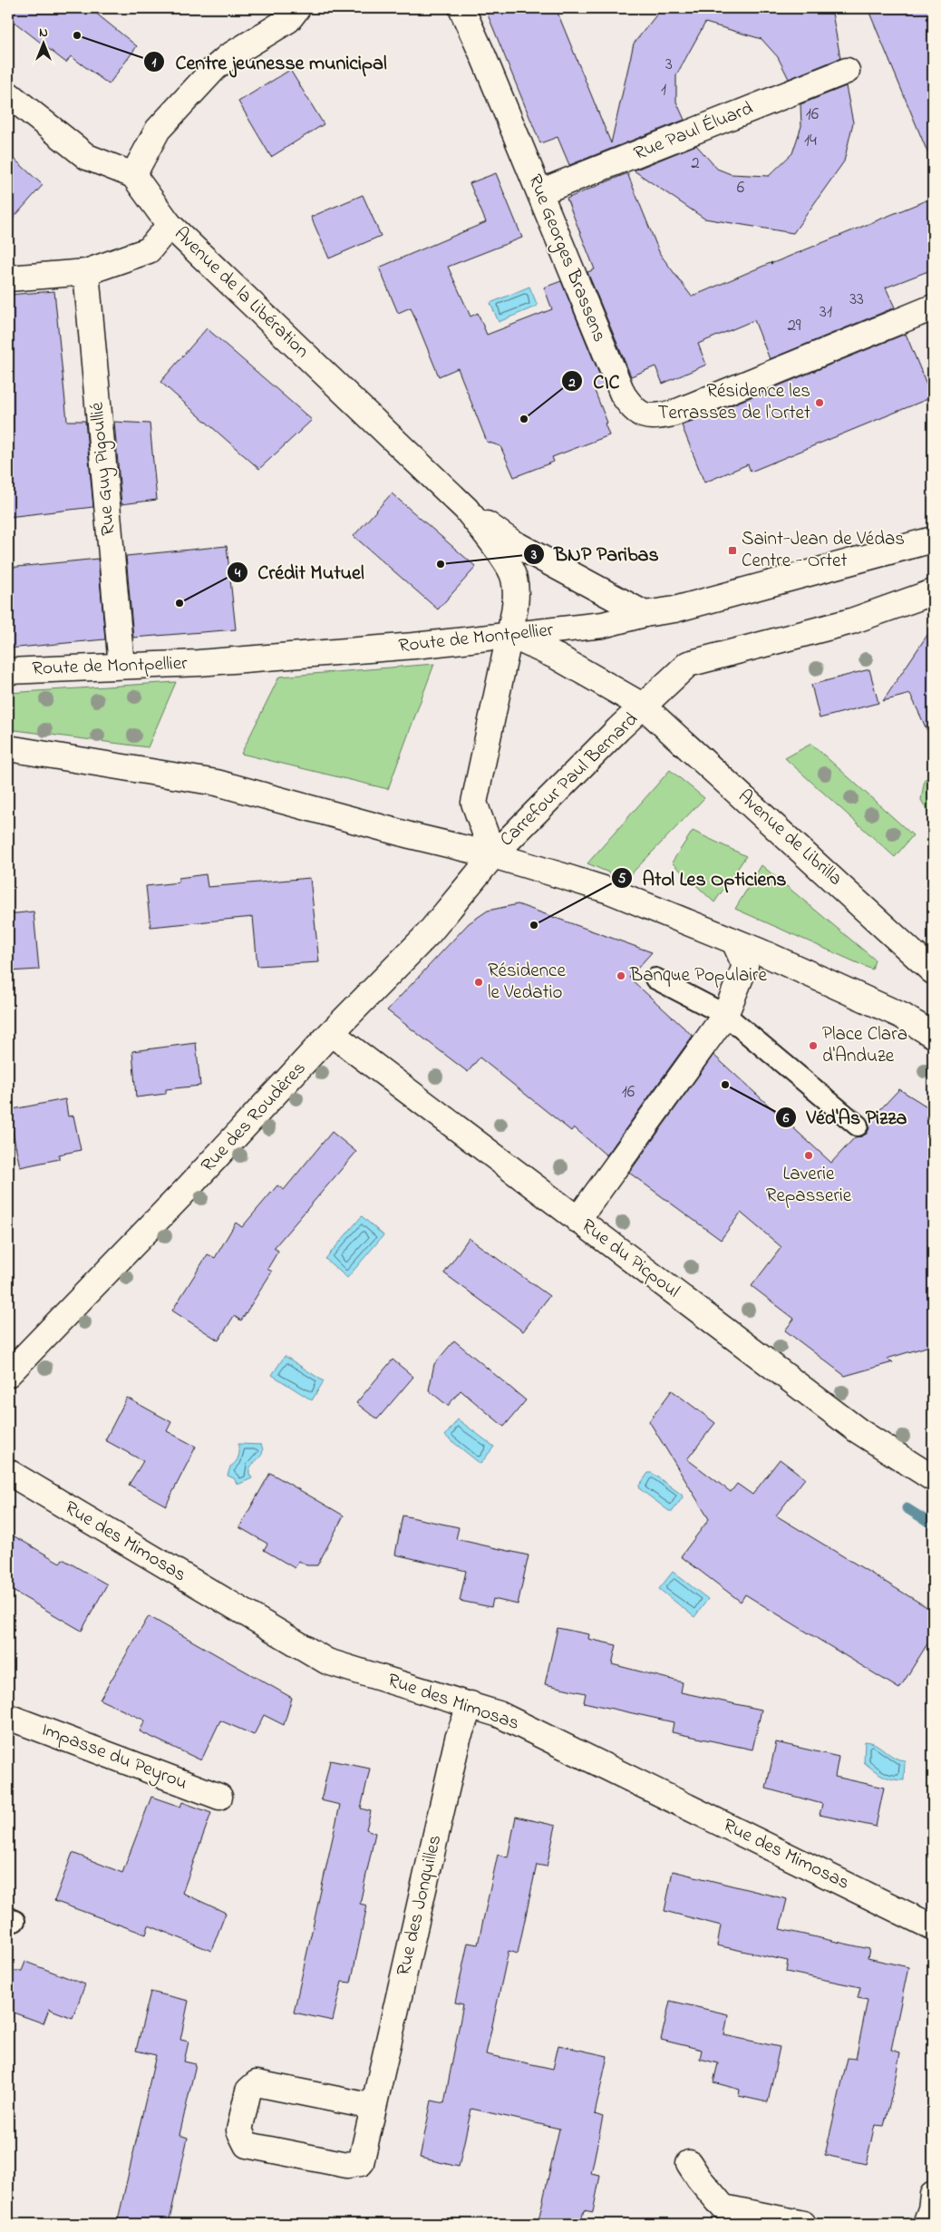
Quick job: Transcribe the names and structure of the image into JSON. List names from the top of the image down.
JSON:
{
  "streets": {
    "street": [
      "Rue Paul Éluard",
      "Rue Georges Brassens",
      "Avenue de la Libération",
      "Rue Guy Pigoullié",
      "Route de Montpellier",
      "Carrefour Paul Bernard",
      "Avenue de Librilla",
      "Rue des Roudères",
      "Rue du Picpoul",
      "Rue des Mimosas",
      "Impasse du Peyrou",
      "Rue des Jonquilles"
    ]
  },
  "crossings": [
    ["Rue Paul Éluard", "Rue Georges Brassens"],
    ["Avenue de la Libération", "Route de Montpellier"],
    ["Avenue de la Libération", "Carrefour Paul Bernard"],
    ["Rue Guy Pigoullié", "Route de Montpellier"],
    ["Route de Montpellier", "Carrefour Paul Bernard"],
    ["Carrefour Paul Bernard", "Avenue de Librilla"],
    ["Carrefour Paul Bernard", "Rue des Roudères"],
    ["Rue des Roudères", "Rue du Picpoul"],
    ["Rue des Mimosas", "Rue des Jonquilles"]
  ],
  "places": {
    "other": [
      "Centre jeunesse municipal",
      "Résidence les Terrasses de l'Ortet",
      "CIC",
      "BNP Paribas",
      "Crédit Mutuel",
      "Atol Les Opticiens",
      "Banque Populaire",
      "Résidence le Vedatio",
      "Place Clara d'Anduze",
      "Véd'As Pizza",
      "Laverie Repasserie"
    ],
    "transit": ["Saint-Jean de Védas Centre - Ortet"]
  },
  "house_numbers": [
    "3",
    "1",
    "16",
    "14",
    "2",
    "6",
    "33",
    "31",
    "29",
    "16"
  ],
  "north": "top"
}
